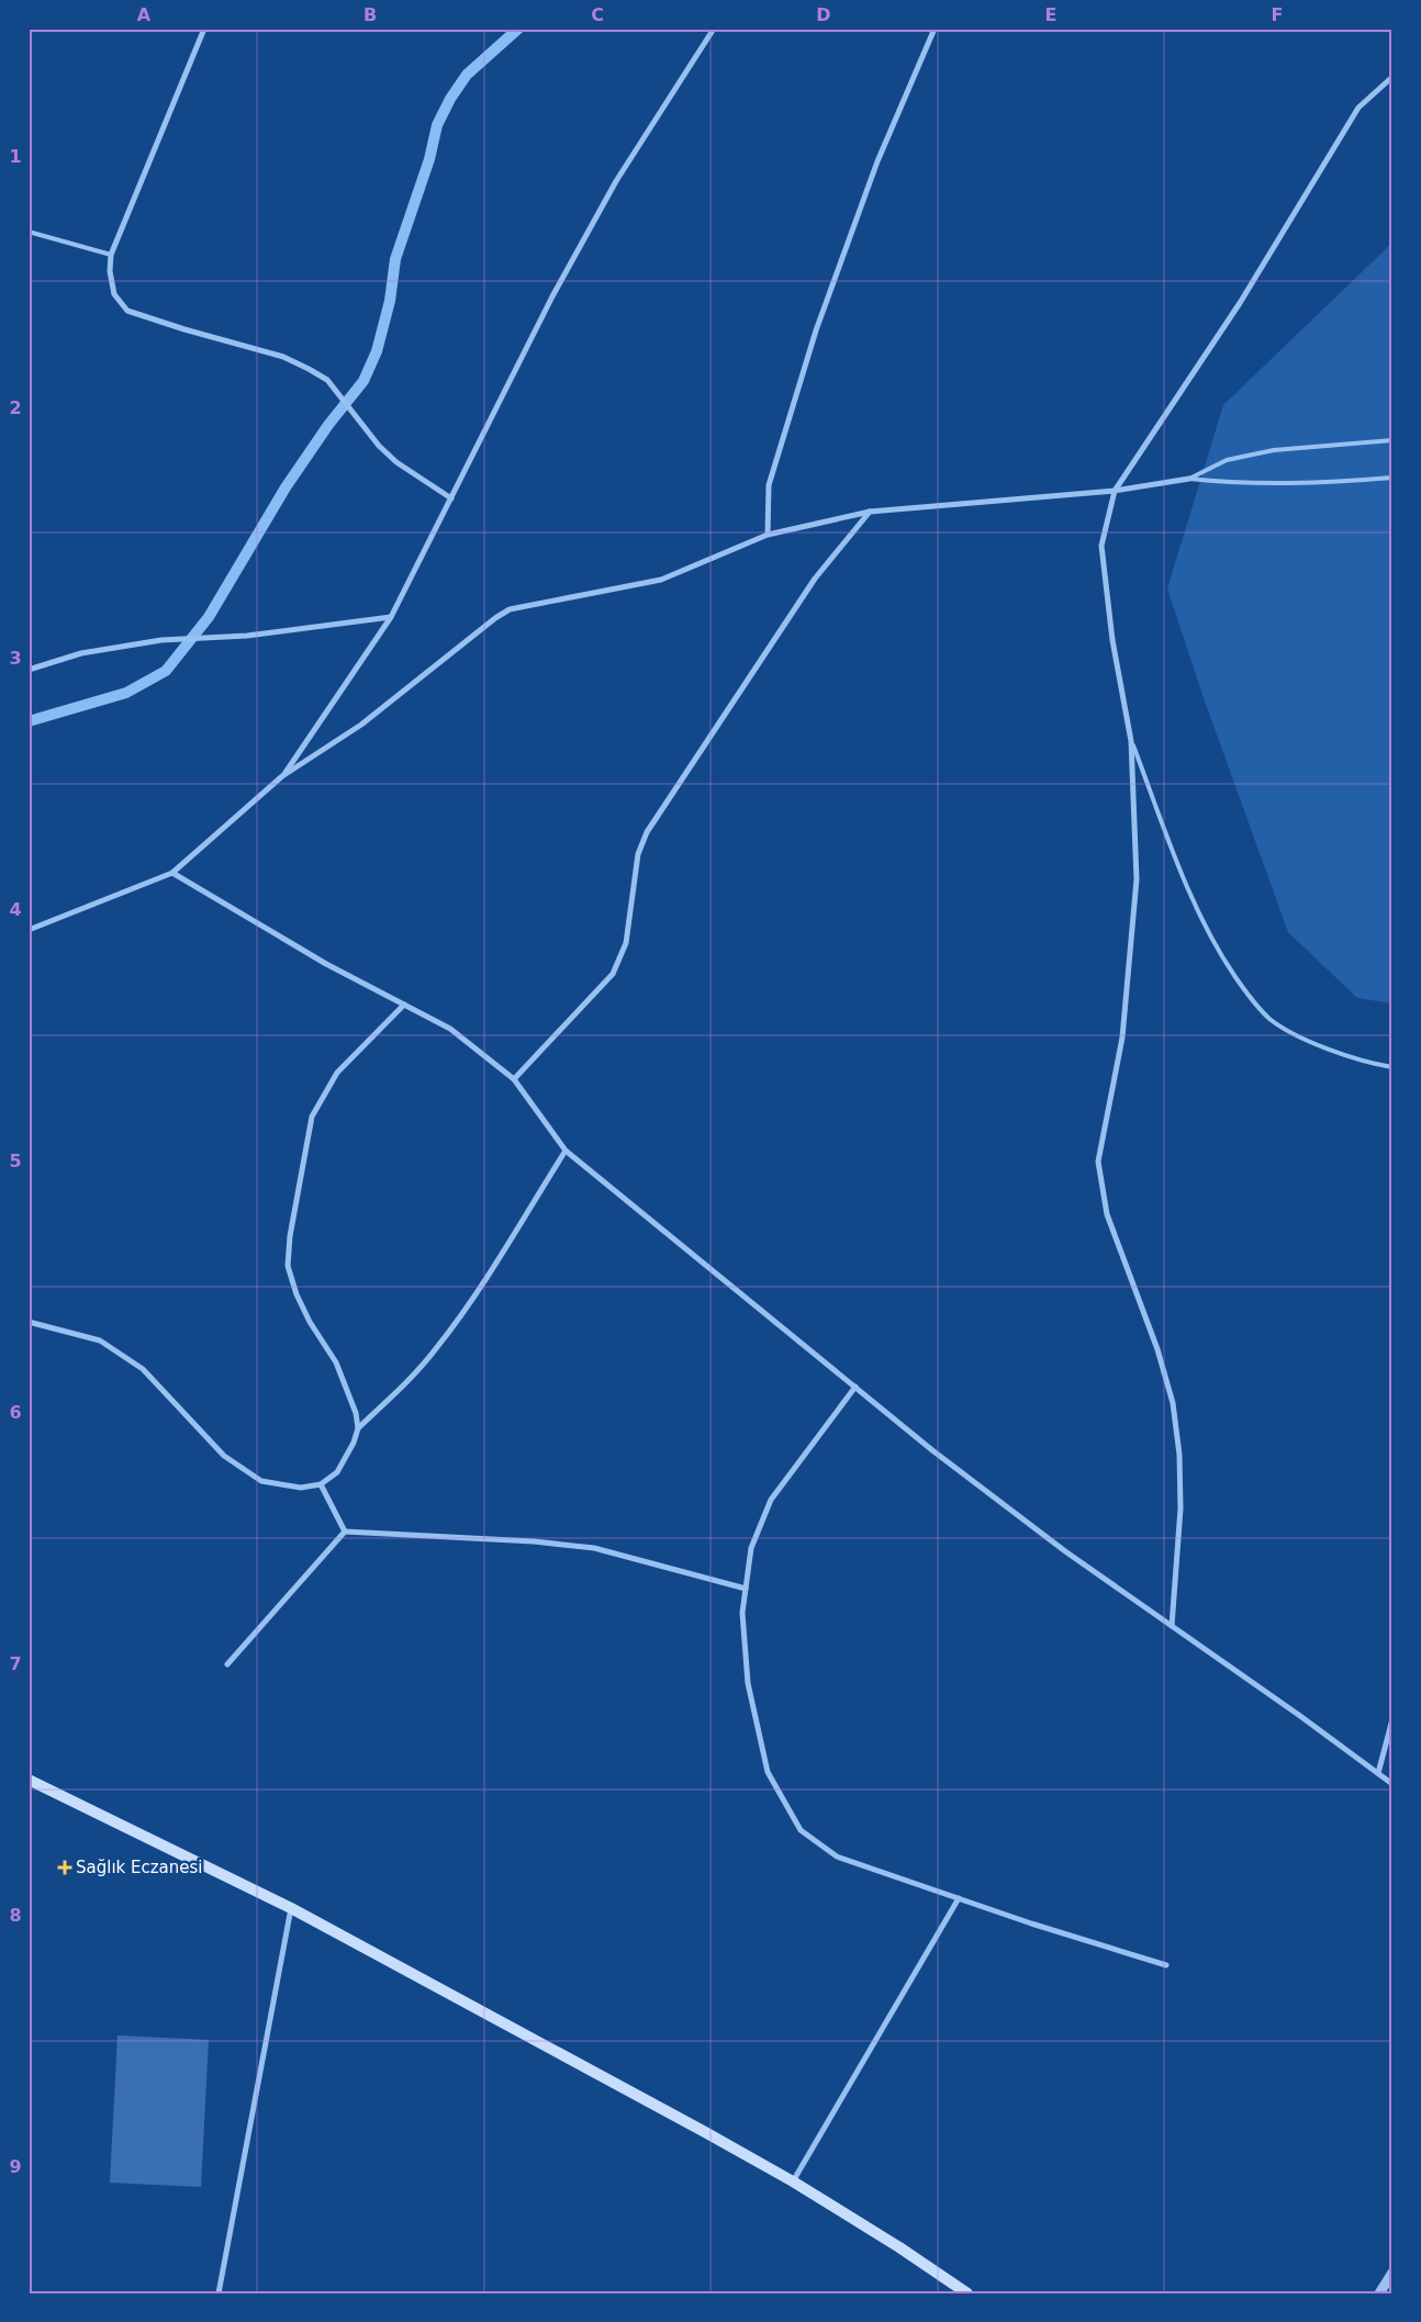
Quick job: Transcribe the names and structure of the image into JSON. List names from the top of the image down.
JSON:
{
  "places": {
    "health": ["Sağlık Eczanesi"]
  },
  "grid": {
    "columns": [
      "A",
      "B",
      "C",
      "D",
      "E",
      "F"
    ],
    "rows": [
      "1",
      "2",
      "3",
      "4",
      "5",
      "6",
      "7",
      "8",
      "9"
    ]
  }
}
